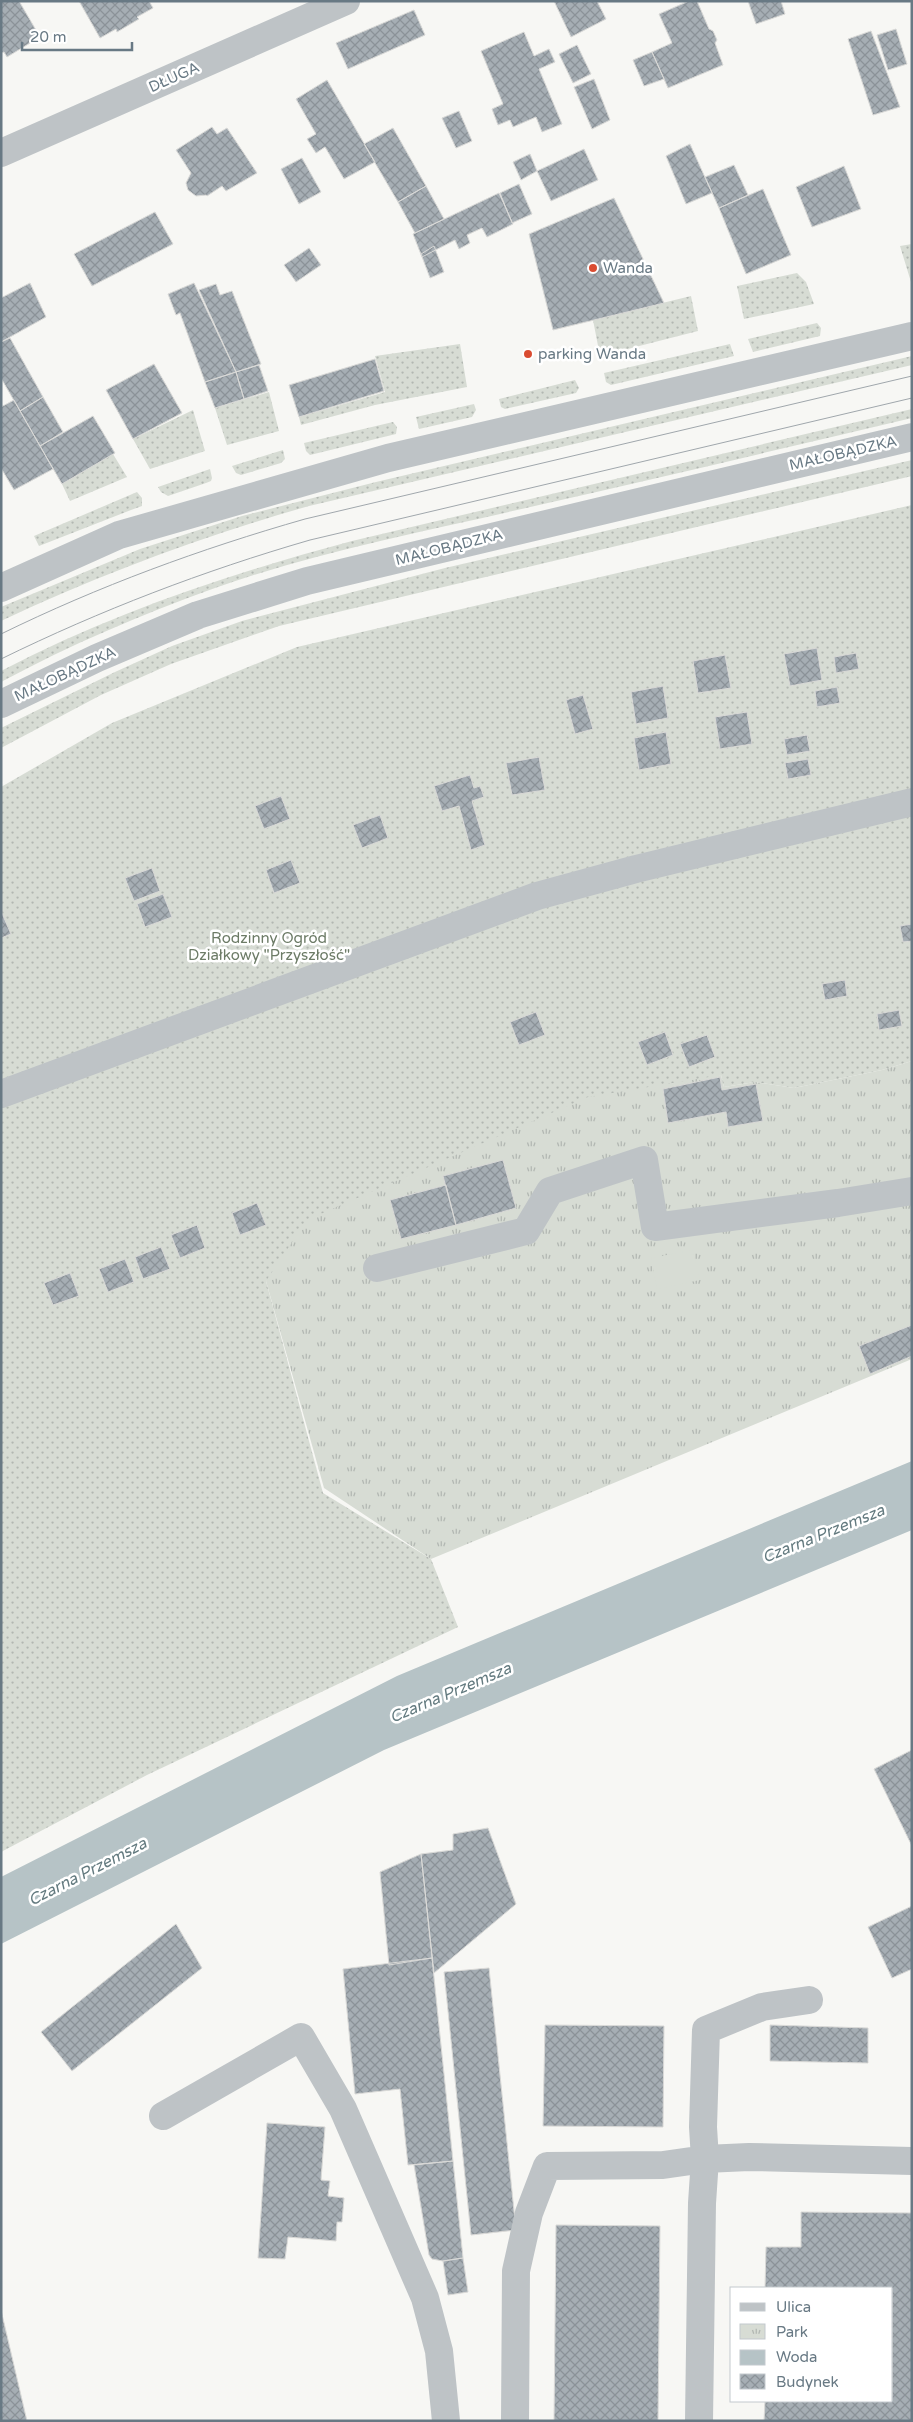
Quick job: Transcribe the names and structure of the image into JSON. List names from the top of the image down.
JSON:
{
  "streets": {
    "street": ["DŁUGA", "MAŁOBĄDZKA"]
  },
  "water": ["Czarna Przemsza"],
  "parks": ["Rodzinny Ogród Działkowy \"Przyszłość\""],
  "places": ["Wanda", "parking Wanda"],
  "legend": [
    "Ulica",
    "Park",
    "Woda",
    "Budynek"
  ],
  "scale_bar": "20 m"
}
